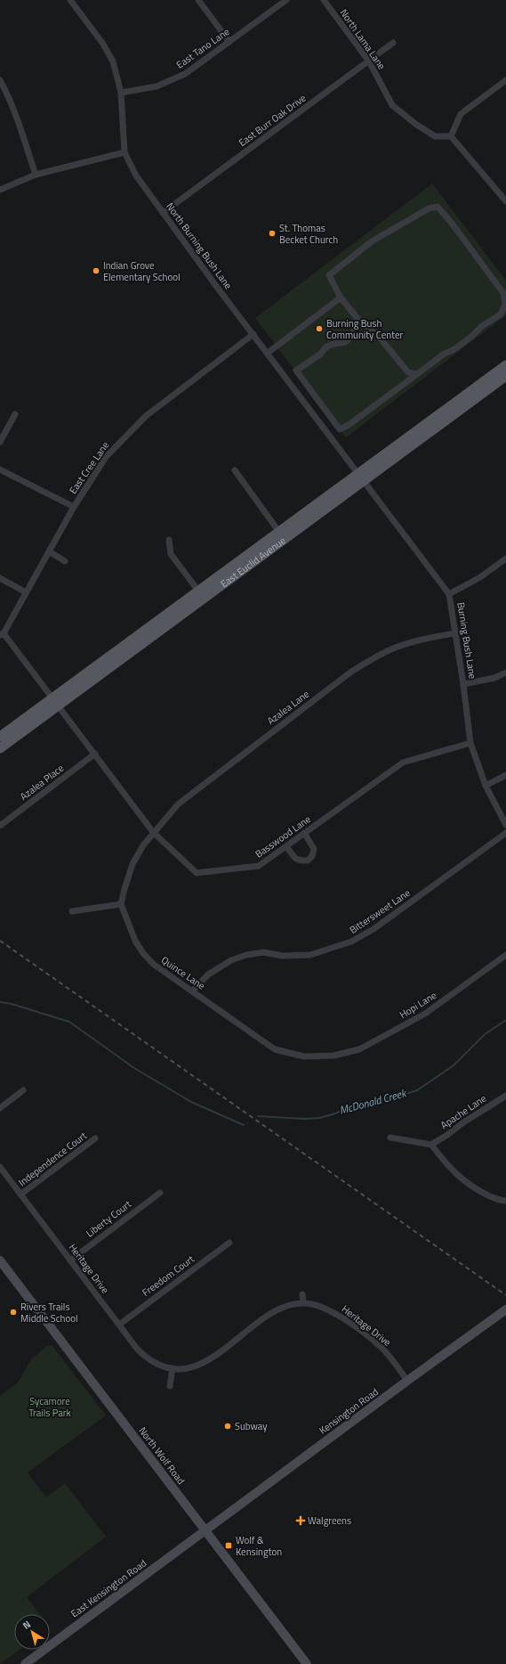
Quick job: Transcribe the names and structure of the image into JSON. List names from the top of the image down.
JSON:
{
  "streets": {
    "main road": [
      "East Euclid Avenue",
      "Kensington Road",
      "North Wolf Road",
      "East Kensington Road"
    ],
    "street": [
      "North Lama Lane",
      "East Tano Lane",
      "East Burr Oak Drive",
      "North Burning Bush Lane",
      "East Cree Lane",
      "Burning Bush Lane",
      "Azalea Lane",
      "Azalea Place",
      "Basswood Lane",
      "Bittersweet Lane",
      "Quince Lane",
      "Hopi Lane",
      "Apache Lane",
      "Independence Court",
      "Liberty Court",
      "Heritage Drive",
      "Freedom Court"
    ]
  },
  "crossings": [
    ["North Lama Lane", "East Burr Oak Drive"],
    ["East Tano Lane", "North Burning Bush Lane"],
    ["East Burr Oak Drive", "North Burning Bush Lane"],
    ["North Burning Bush Lane", "East Cree Lane"],
    ["North Burning Bush Lane", "East Euclid Avenue"],
    ["North Burning Bush Lane", "Burning Bush Lane"],
    ["East Cree Lane", "Basswood Lane"],
    ["East Euclid Avenue", "Burning Bush Lane"],
    ["East Euclid Avenue", "Basswood Lane"],
    ["Burning Bush Lane", "Azalea Lane"],
    ["Burning Bush Lane", "Basswood Lane"],
    ["Azalea Lane", "Basswood Lane"],
    ["Azalea Place", "Basswood Lane"],
    ["Bittersweet Lane", "Quince Lane"],
    ["Quince Lane", "Hopi Lane"],
    ["Independence Court", "Heritage Drive"],
    ["Liberty Court", "Heritage Drive"],
    ["Heritage Drive", "Freedom Court"],
    ["Heritage Drive", "Kensington Road"],
    ["Kensington Road", "North Wolf Road"],
    ["Kensington Road", "East Kensington Road"],
    ["North Wolf Road", "East Kensington Road"]
  ],
  "water": ["McDonald Creek"],
  "parks": ["Sycamore Trails Park"],
  "places": {
    "other": [
      "St. Thomas Becket Church",
      "Indian Grove Elementary School",
      "Burning Bush Community Center",
      "Rivers Trails Middle School",
      "Subway"
    ],
    "health": ["Walgreens"],
    "transit": ["Wolf & Kensington"]
  },
  "north": "top left"
}
